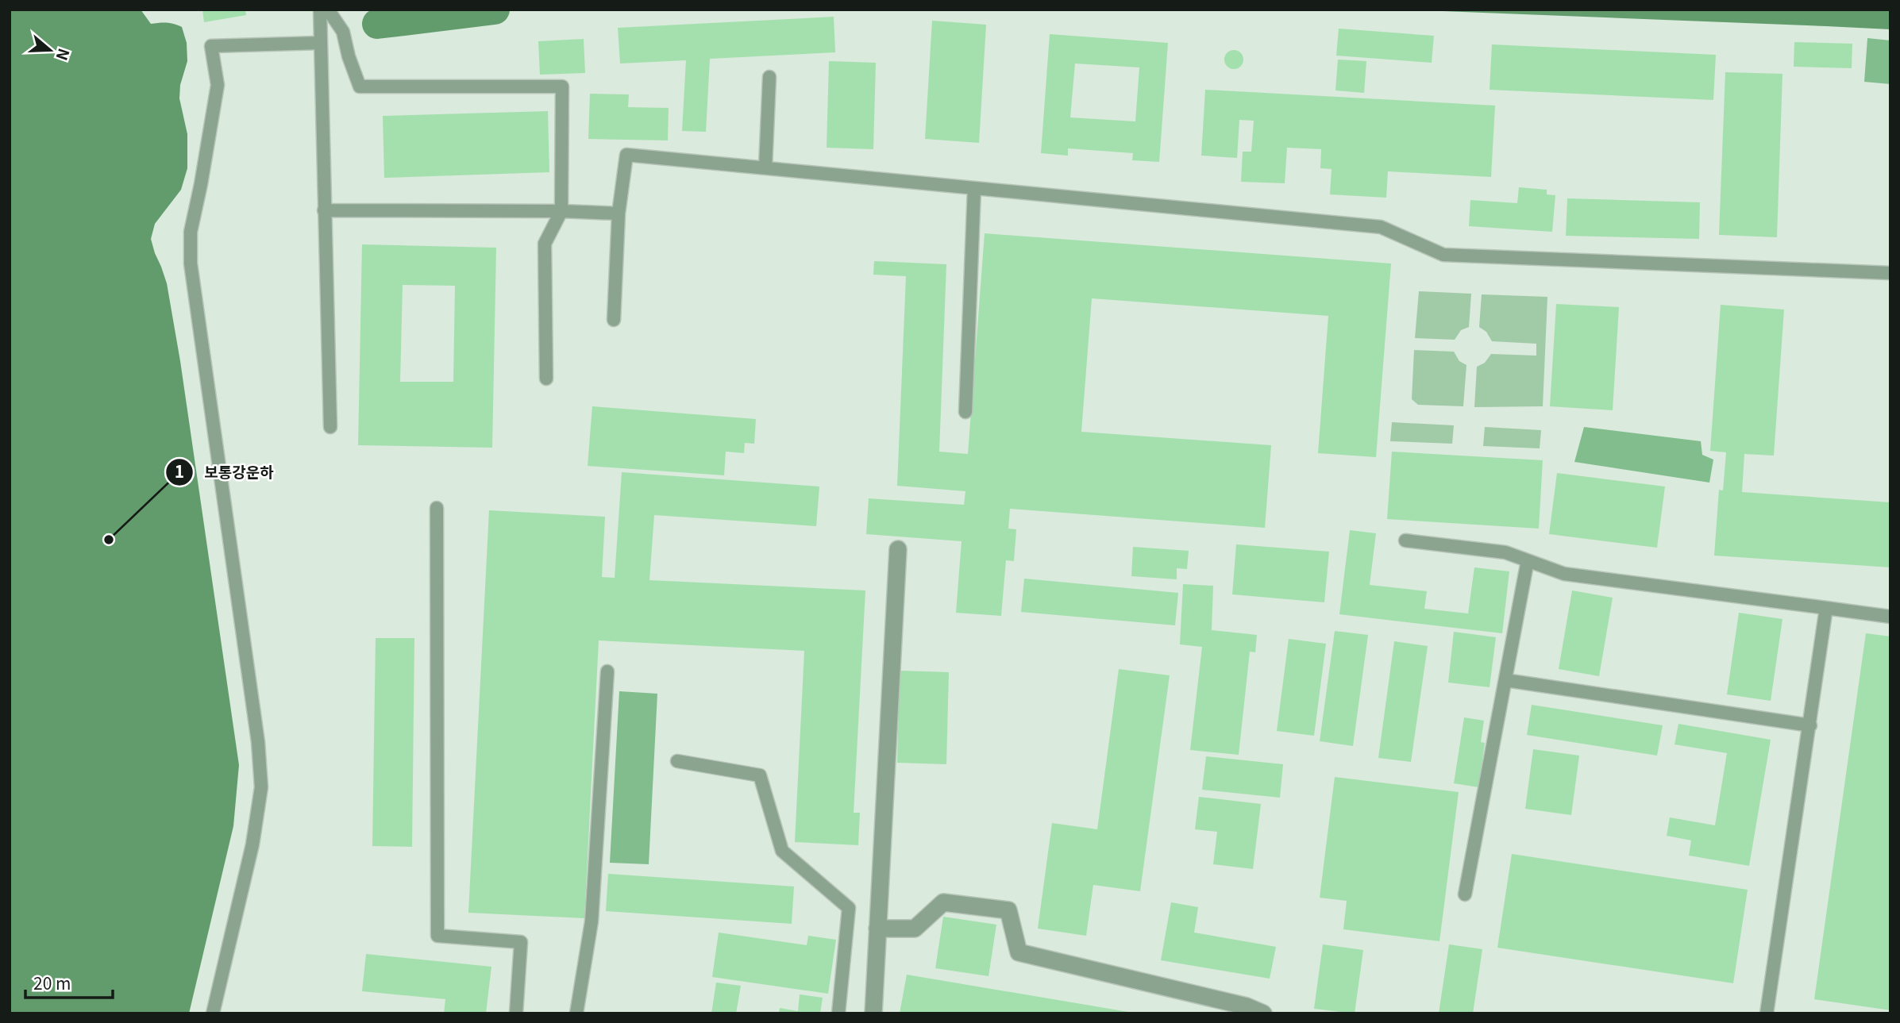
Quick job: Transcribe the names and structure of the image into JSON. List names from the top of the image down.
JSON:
{
  "places": ["보통강운하"],
  "scale_bar": "20 m",
  "north": "right"
}
